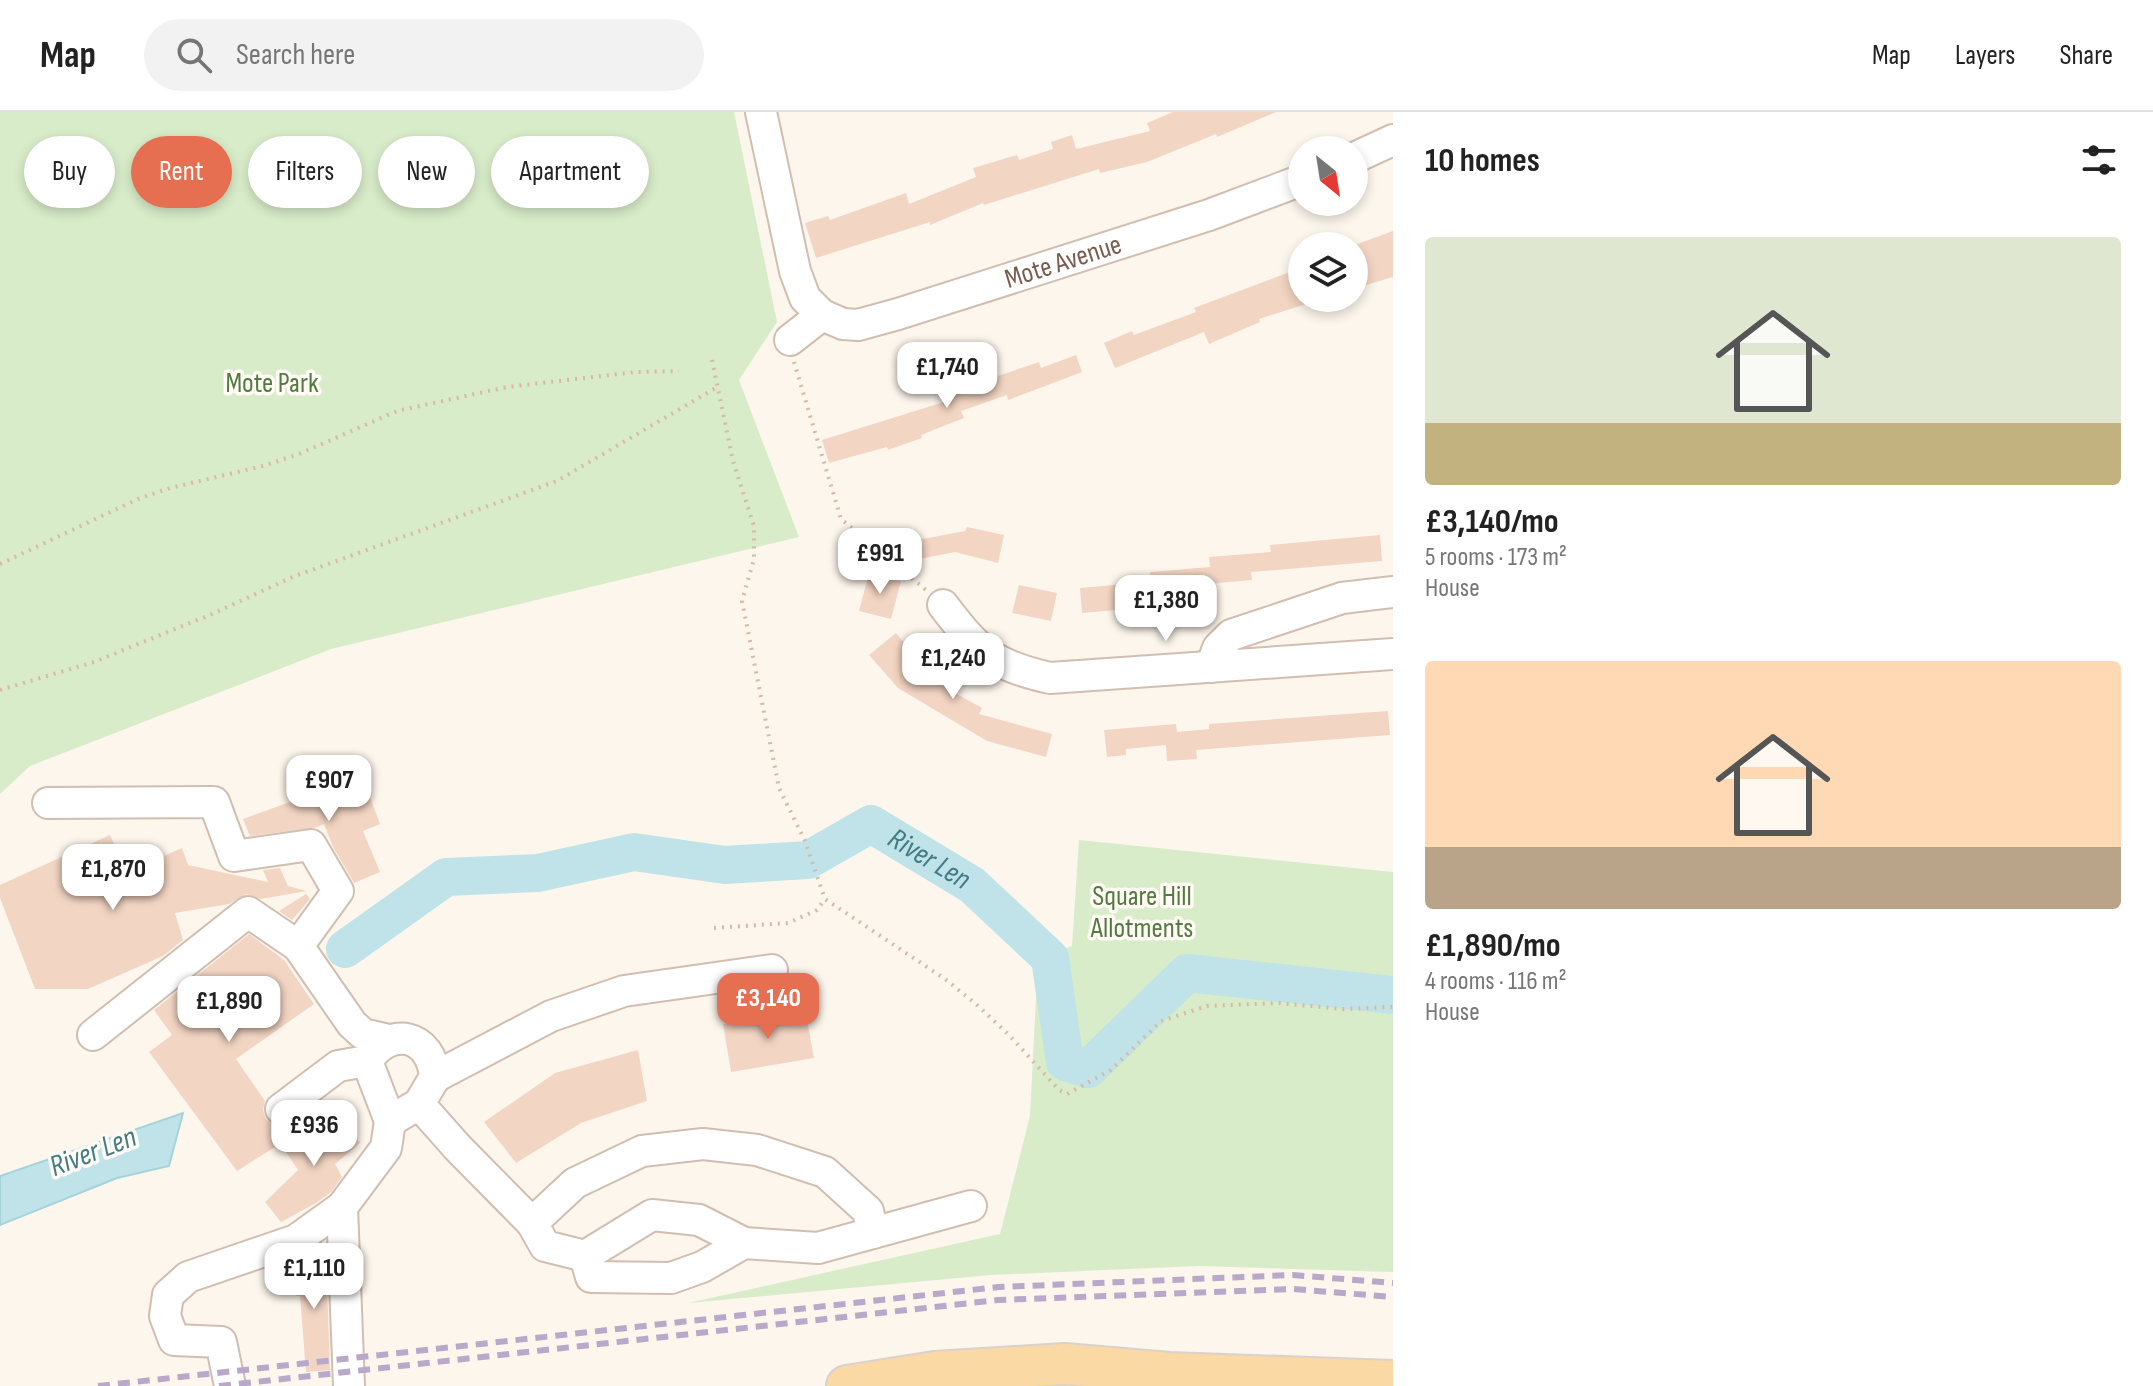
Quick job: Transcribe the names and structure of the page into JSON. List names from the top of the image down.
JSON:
{
  "streets": {
    "street": ["Mote Avenue"]
  },
  "water": ["River Len"],
  "parks": ["Mote Park", "Square Hill Allotments"],
  "north": "bottom right",
  "page": {
    "header": "Map",
    "search": "Search here",
    "nav": ["Map", "Layers", "Share"],
    "heading": "10 homes",
    "chip": [
      "Buy",
      "Rent",
      "Filters",
      "New",
      "Apartment"
    ],
    "list": [
      {
        "name": "£3,140/mo",
        "note": "5 rooms · 173 m² · House"
      },
      {
        "name": "£1,890/mo",
        "note": "4 rooms · 116 m² · House"
      }
    ],
    "price": [
      "£1,740",
      "£991",
      "£1,380",
      "£1,240",
      "£907",
      "£1,870",
      "£3,140",
      "£1,890",
      "£936",
      "£1,110"
    ]
  }
}
